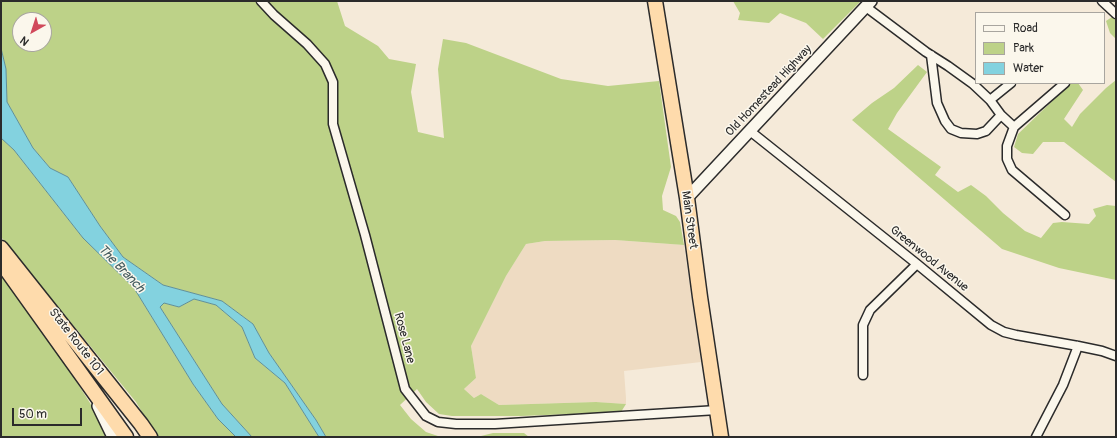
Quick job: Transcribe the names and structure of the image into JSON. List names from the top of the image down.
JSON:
{
  "streets": {
    "highway": ["Main Street", "State Route 101"],
    "main road": ["Old Homestead Highway"],
    "street": ["Greenwood Avenue", "Rose Lane"]
  },
  "crossings": [
    ["Old Homestead Highway", "Main Street"],
    ["Old Homestead Highway", "Greenwood Avenue"],
    ["Main Street", "Rose Lane"]
  ],
  "water": ["The Branch"],
  "legend": ["Road", "Park", "Water"],
  "scale_bar": "50 m",
  "north": "bottom left"
}
